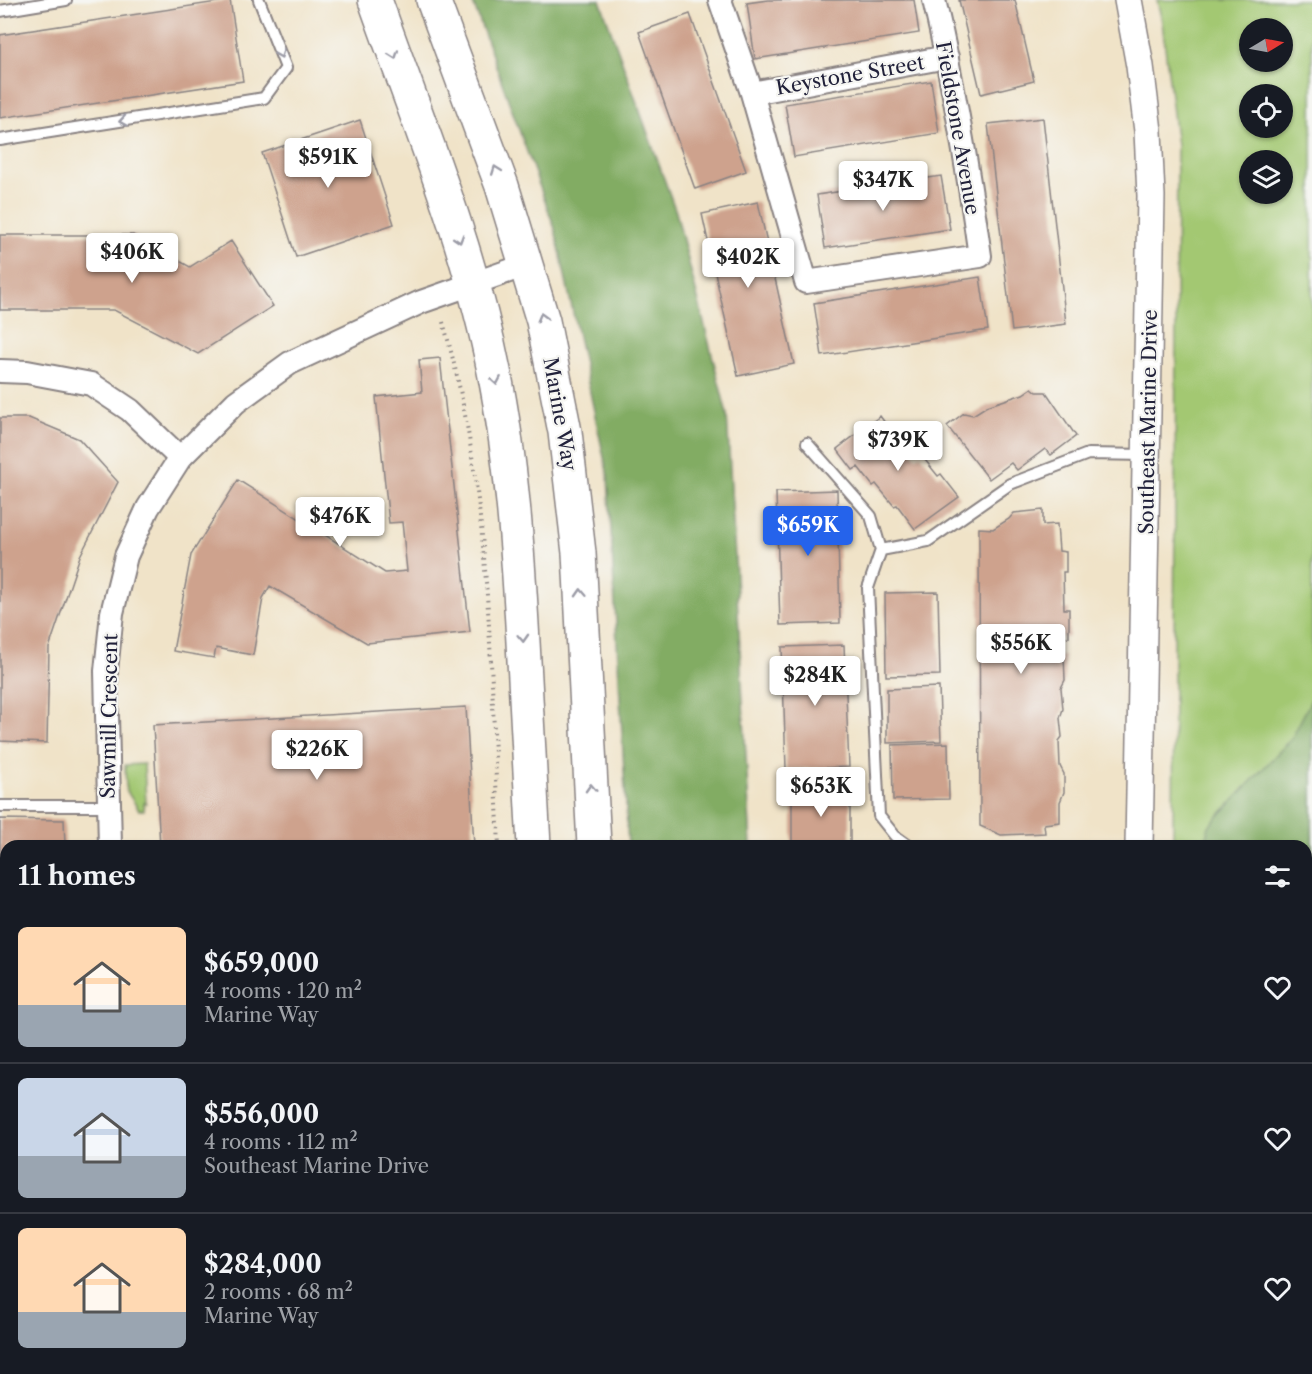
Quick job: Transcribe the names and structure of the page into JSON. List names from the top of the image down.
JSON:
{
  "streets": {
    "main road": ["Marine Way"],
    "street": [
      "Keystone Street",
      "Fieldstone Avenue",
      "Southeast Marine Drive",
      "Sawmill Crescent"
    ]
  },
  "crossings": [
    ["Keystone Street", "Fieldstone Avenue"],
    ["Marine Way", "Sawmill Crescent"]
  ],
  "north": "right",
  "page": {
    "price": [
      "$591K",
      "$347K",
      "$406K",
      "$402K",
      "$739K",
      "$476K",
      "$659K",
      "$556K",
      "$284K",
      "$226K",
      "$653K"
    ],
    "heading": "11 homes",
    "list": [
      {
        "name": "$659,000",
        "note": "4 rooms · 120 m² · Marine Way"
      },
      {
        "name": "$556,000",
        "note": "4 rooms · 112 m² · Southeast Marine Drive"
      },
      {
        "name": "$284,000",
        "note": "2 rooms · 68 m² · Marine Way"
      }
    ]
  }
}
